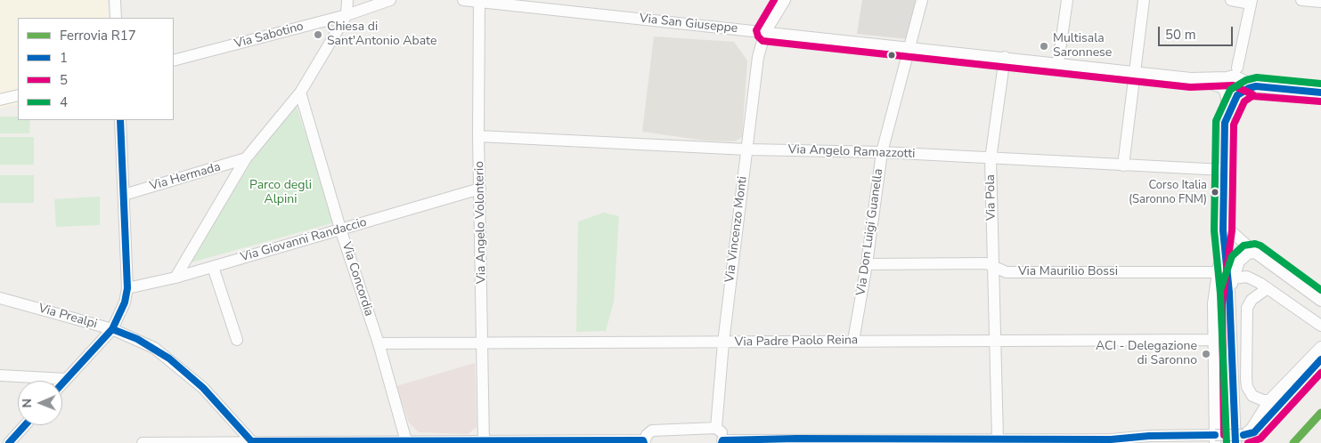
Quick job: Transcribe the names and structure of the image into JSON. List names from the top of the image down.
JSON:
{
  "streets": {
    "street": [
      "Via San Giuseppe",
      "Via Sabotino",
      "Via Angelo Ramazzotti",
      "Via Hermada",
      "Via Pola",
      "Via Angelo Volonterio",
      "Via Vincenzo Monti",
      "Via Don Luigi Guanella",
      "Via Giovanni Randaccio",
      "Via Maurilio Bossi",
      "Via Concordia",
      "Via Prealpi",
      "Via Padre Paolo Reina"
    ]
  },
  "crossings": [
    ["Via San Giuseppe", "Via Pola"],
    ["Via San Giuseppe", "Via Angelo Volonterio"],
    ["Via San Giuseppe", "Via Vincenzo Monti"],
    ["Via San Giuseppe", "Via Don Luigi Guanella"],
    ["Via Angelo Ramazzotti", "Via Pola"],
    ["Via Angelo Ramazzotti", "Via Angelo Volonterio"],
    ["Via Angelo Ramazzotti", "Via Vincenzo Monti"],
    ["Via Angelo Ramazzotti", "Via Don Luigi Guanella"],
    ["Via Pola", "Via Maurilio Bossi"],
    ["Via Pola", "Via Padre Paolo Reina"],
    ["Via Angelo Volonterio", "Via Giovanni Randaccio"],
    ["Via Angelo Volonterio", "Via Padre Paolo Reina"],
    ["Via Vincenzo Monti", "Via Padre Paolo Reina"],
    ["Via Don Luigi Guanella", "Via Maurilio Bossi"],
    ["Via Don Luigi Guanella", "Via Padre Paolo Reina"],
    ["Via Giovanni Randaccio", "Via Concordia"],
    ["Via Concordia", "Via Padre Paolo Reina"]
  ],
  "parks": ["Parco degli Alpini"],
  "places": [
    "Chiesa di Sant'Antonio Abate",
    "Multisala Saronnese",
    "Corso Italia (Saronno FNM)",
    "ACI - Delegazione di Saronno"
  ],
  "lines": [
    "transit line 5",
    "transit line 4",
    "transit line 1",
    "rail line R17"
  ],
  "legend": [
    "Ferrovia R17",
    "1",
    "5",
    "4"
  ],
  "scale_bar": "50 m",
  "north": "left"
}
